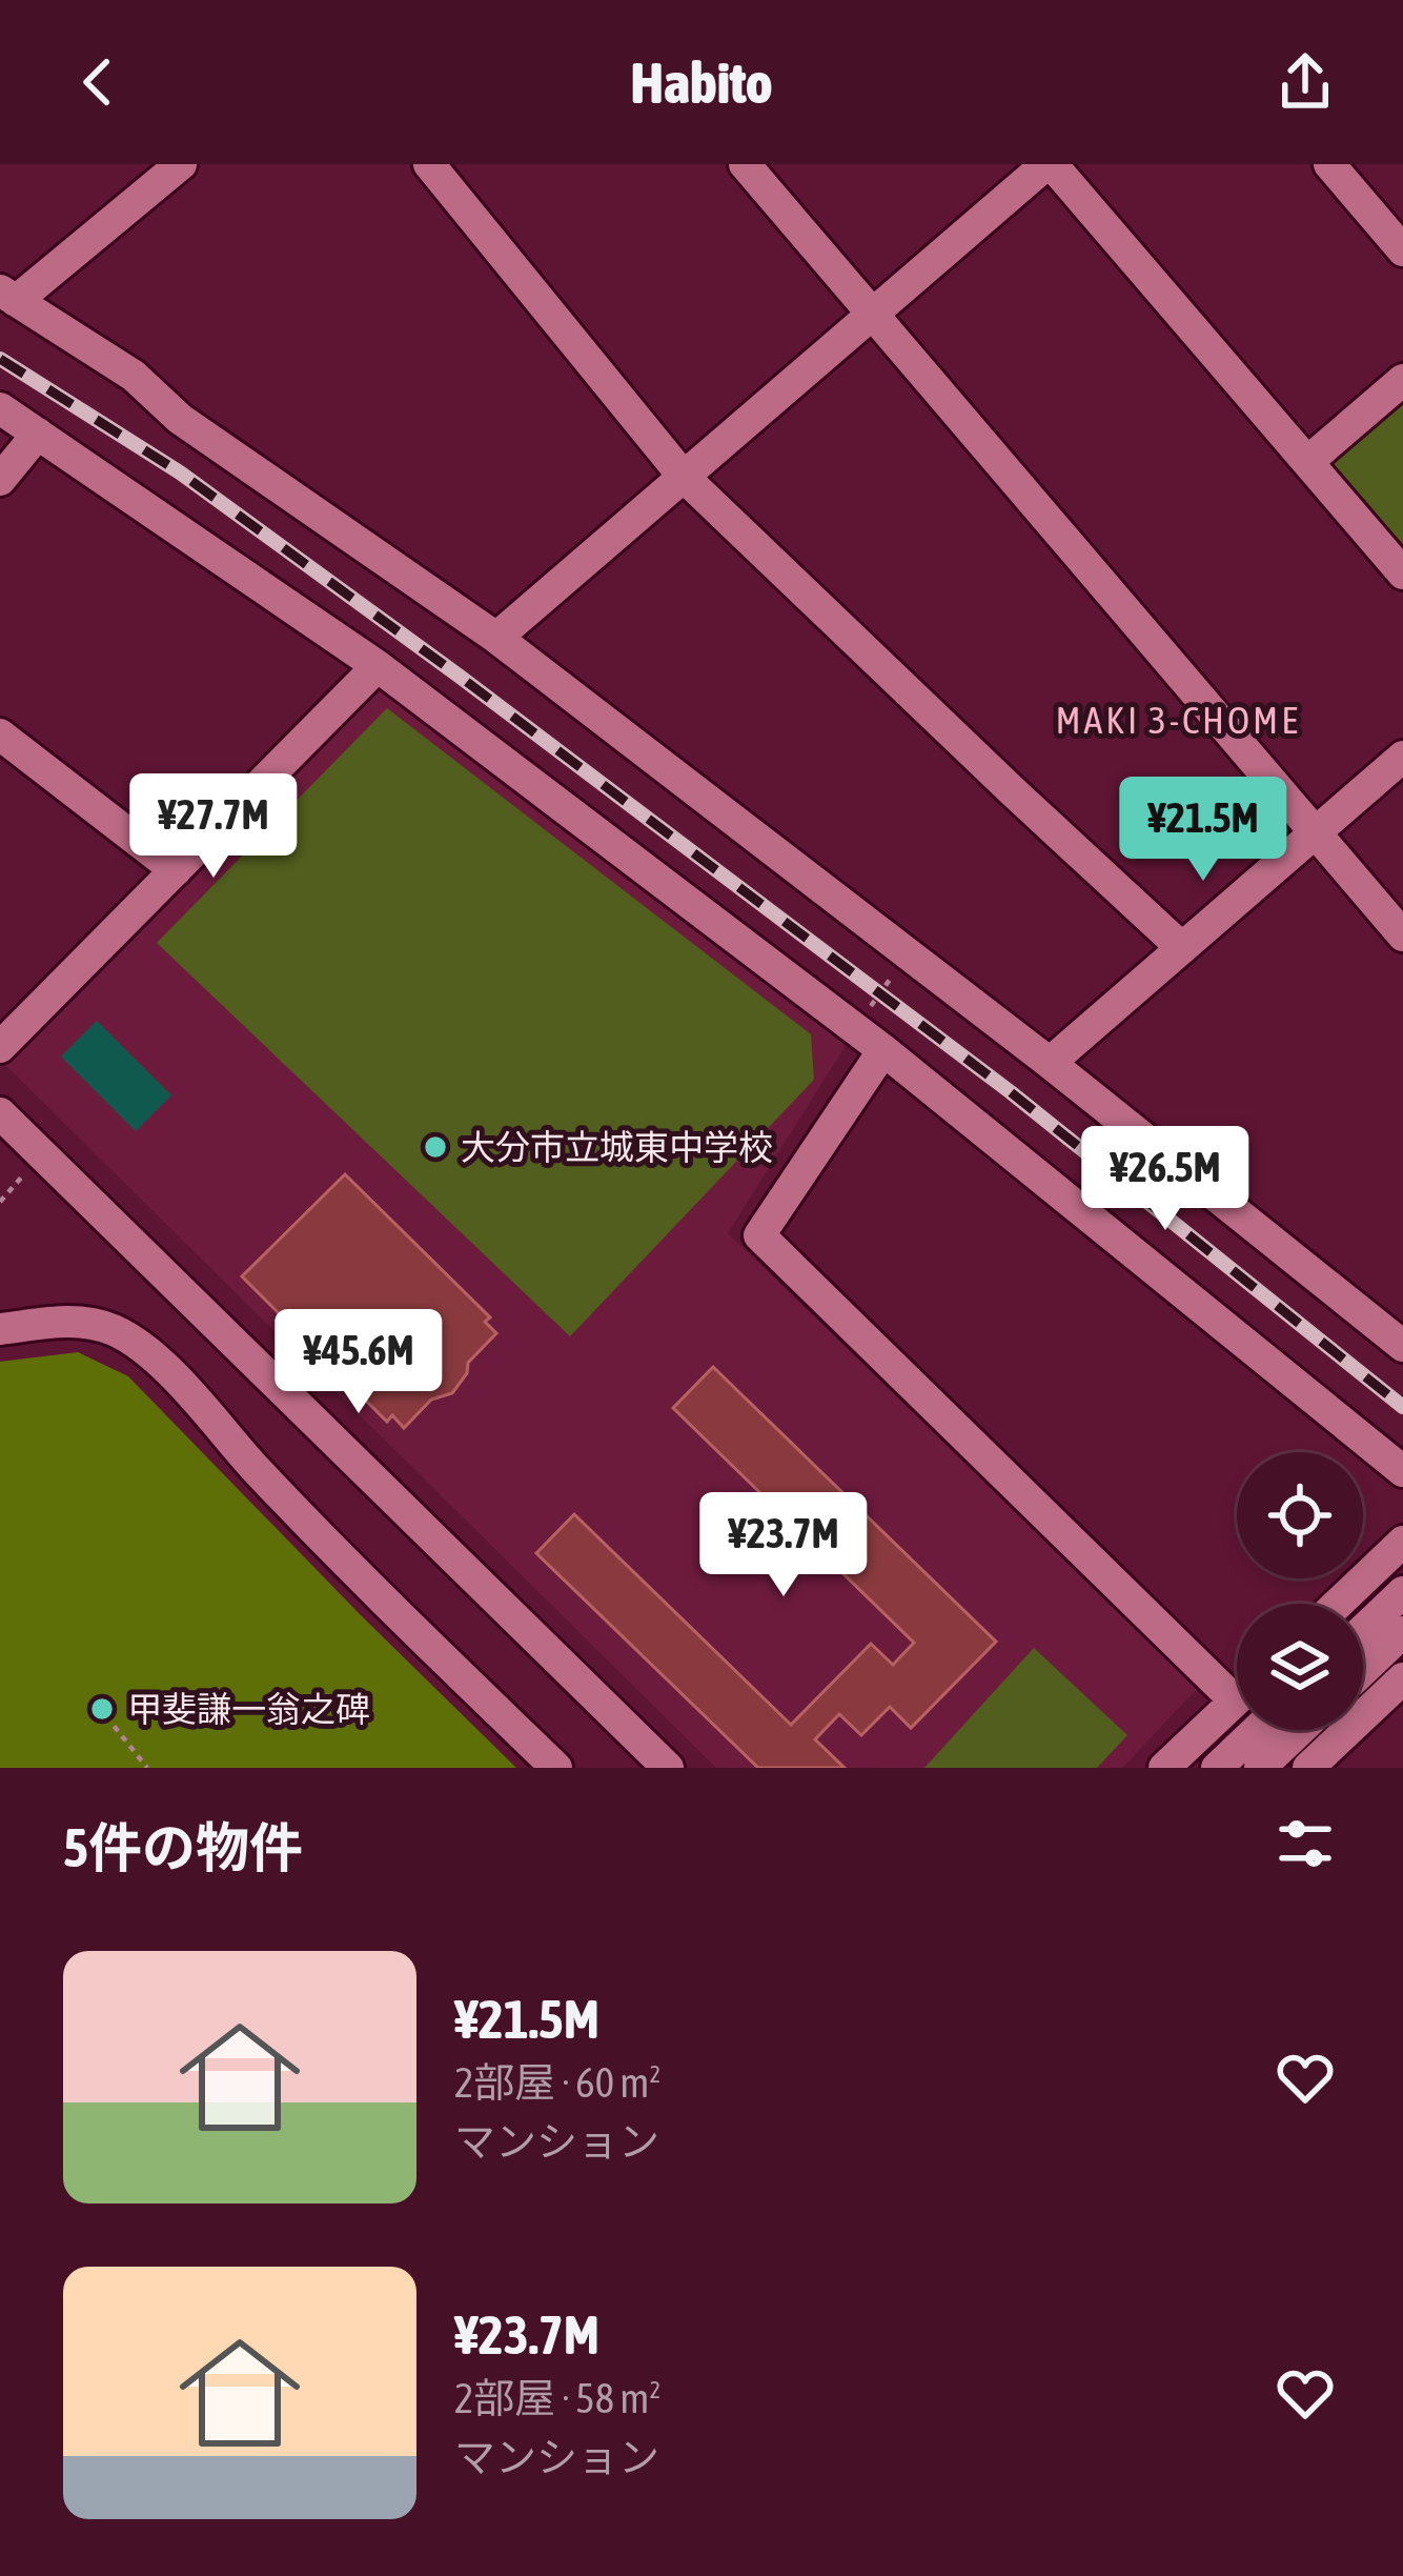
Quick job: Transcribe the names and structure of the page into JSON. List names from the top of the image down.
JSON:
{
  "districts": ["MAKI 3-CHOME"],
  "places": ["大分市立城東中学校", "甲斐謙一翁之碑"],
  "page": {
    "header": "Habito",
    "price": [
      "¥27.7M",
      "¥21.5M",
      "¥26.5M",
      "¥45.6M",
      "¥23.7M"
    ],
    "heading": "5件の物件",
    "list": [
      {
        "name": "¥21.5M",
        "note": "2部屋 · 60 m² · マンション"
      },
      {
        "name": "¥23.7M",
        "note": "2部屋 · 58 m² · マンション"
      }
    ]
  }
}
